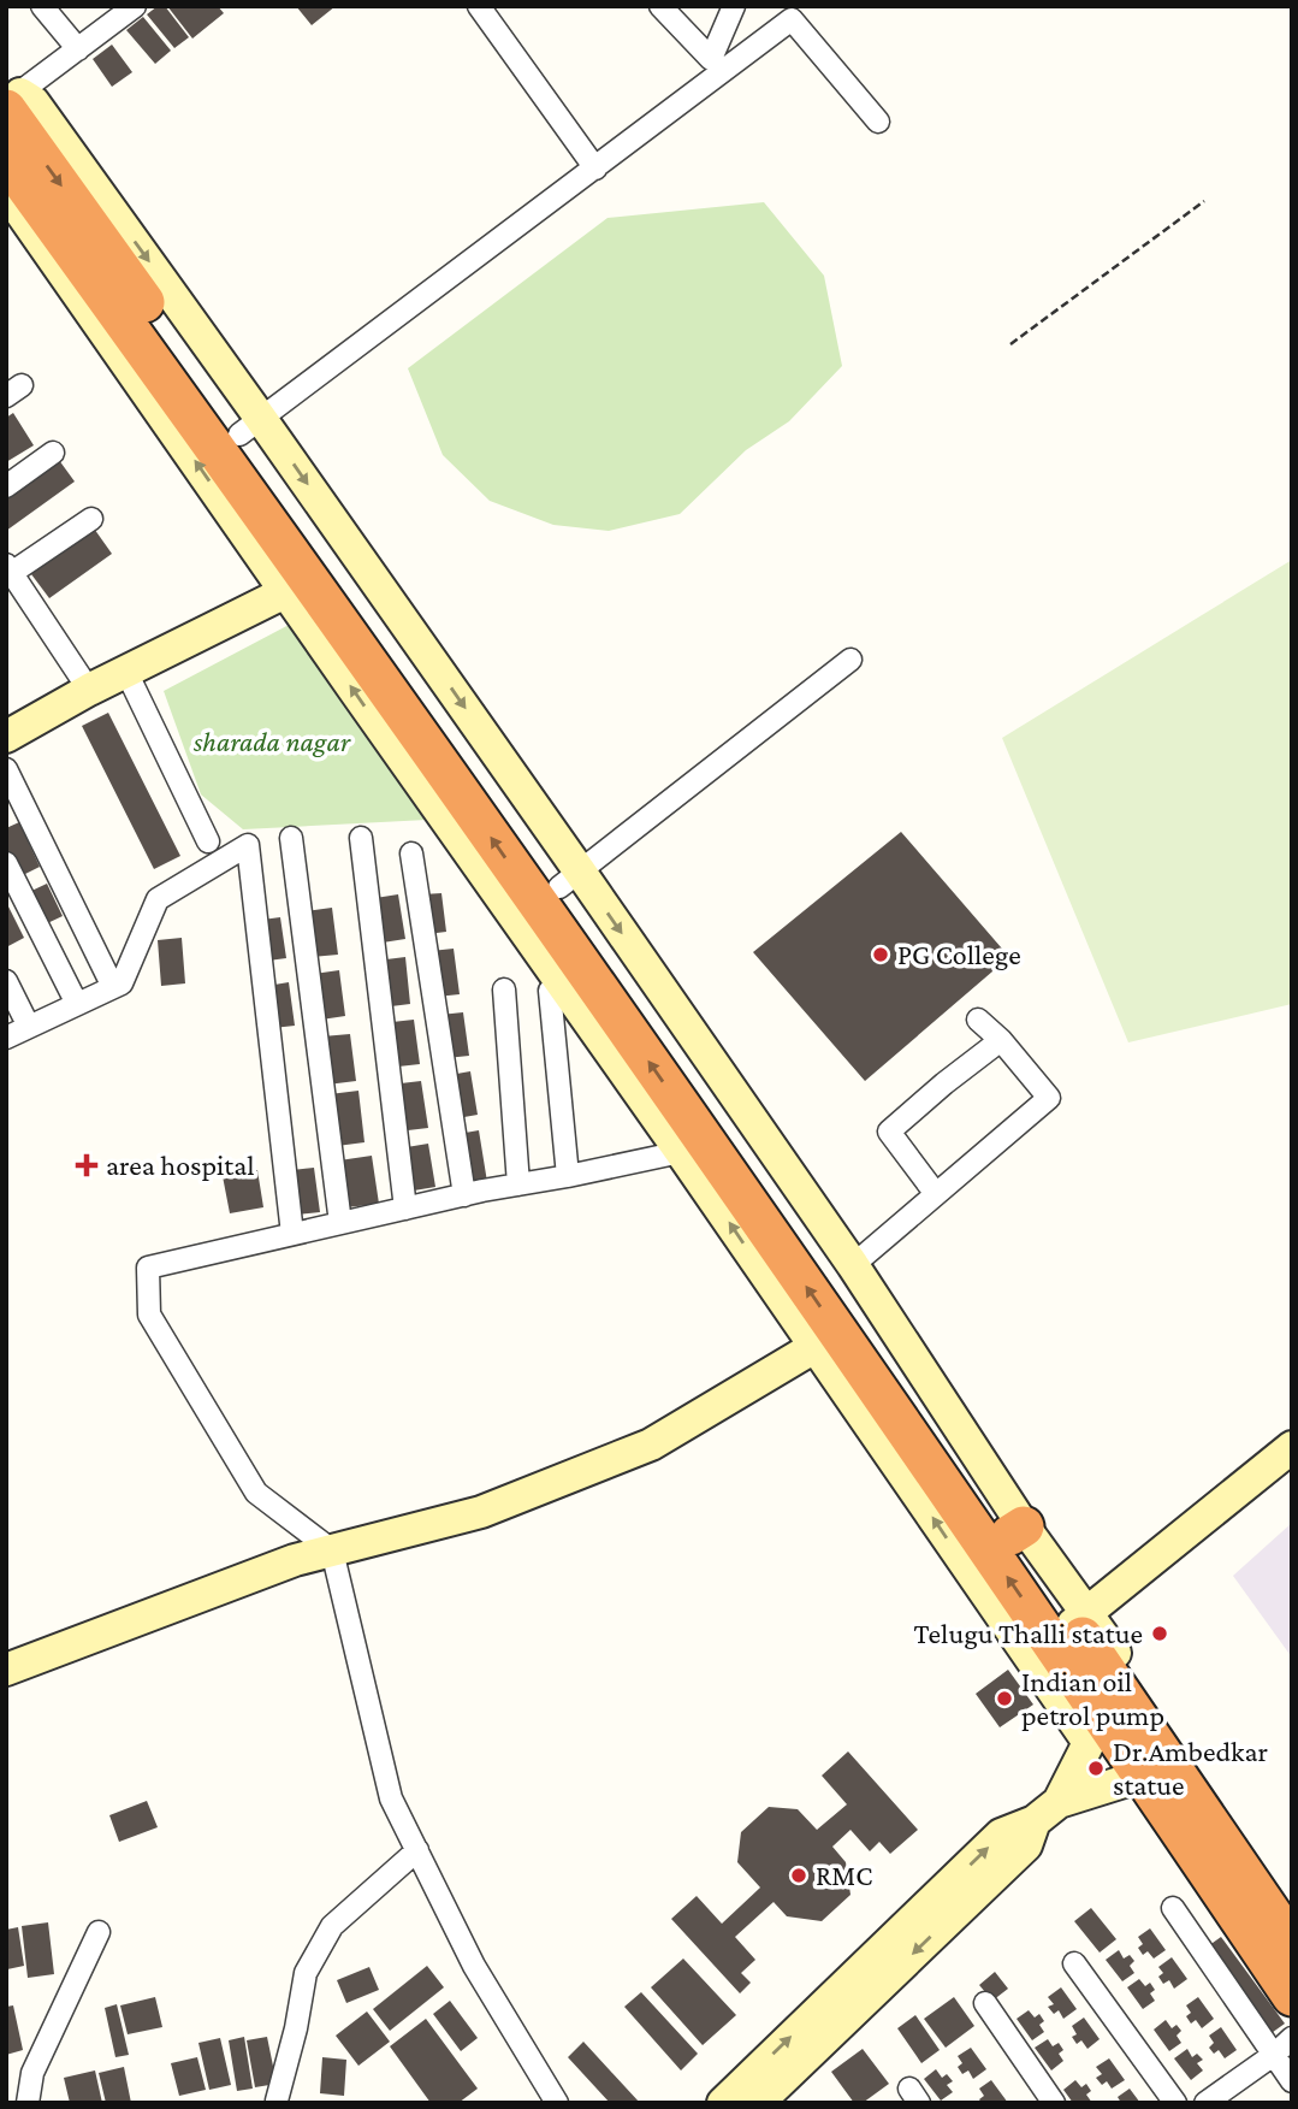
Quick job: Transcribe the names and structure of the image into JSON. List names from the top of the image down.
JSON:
{
  "parks": ["sharada nagar"],
  "places": {
    "other": [
      "PG College",
      "Telugu Thalli statue",
      "Indian oil petrol pump",
      "Dr.Ambedkar statue",
      "RMC"
    ],
    "health": ["area hospital"]
  }
}
